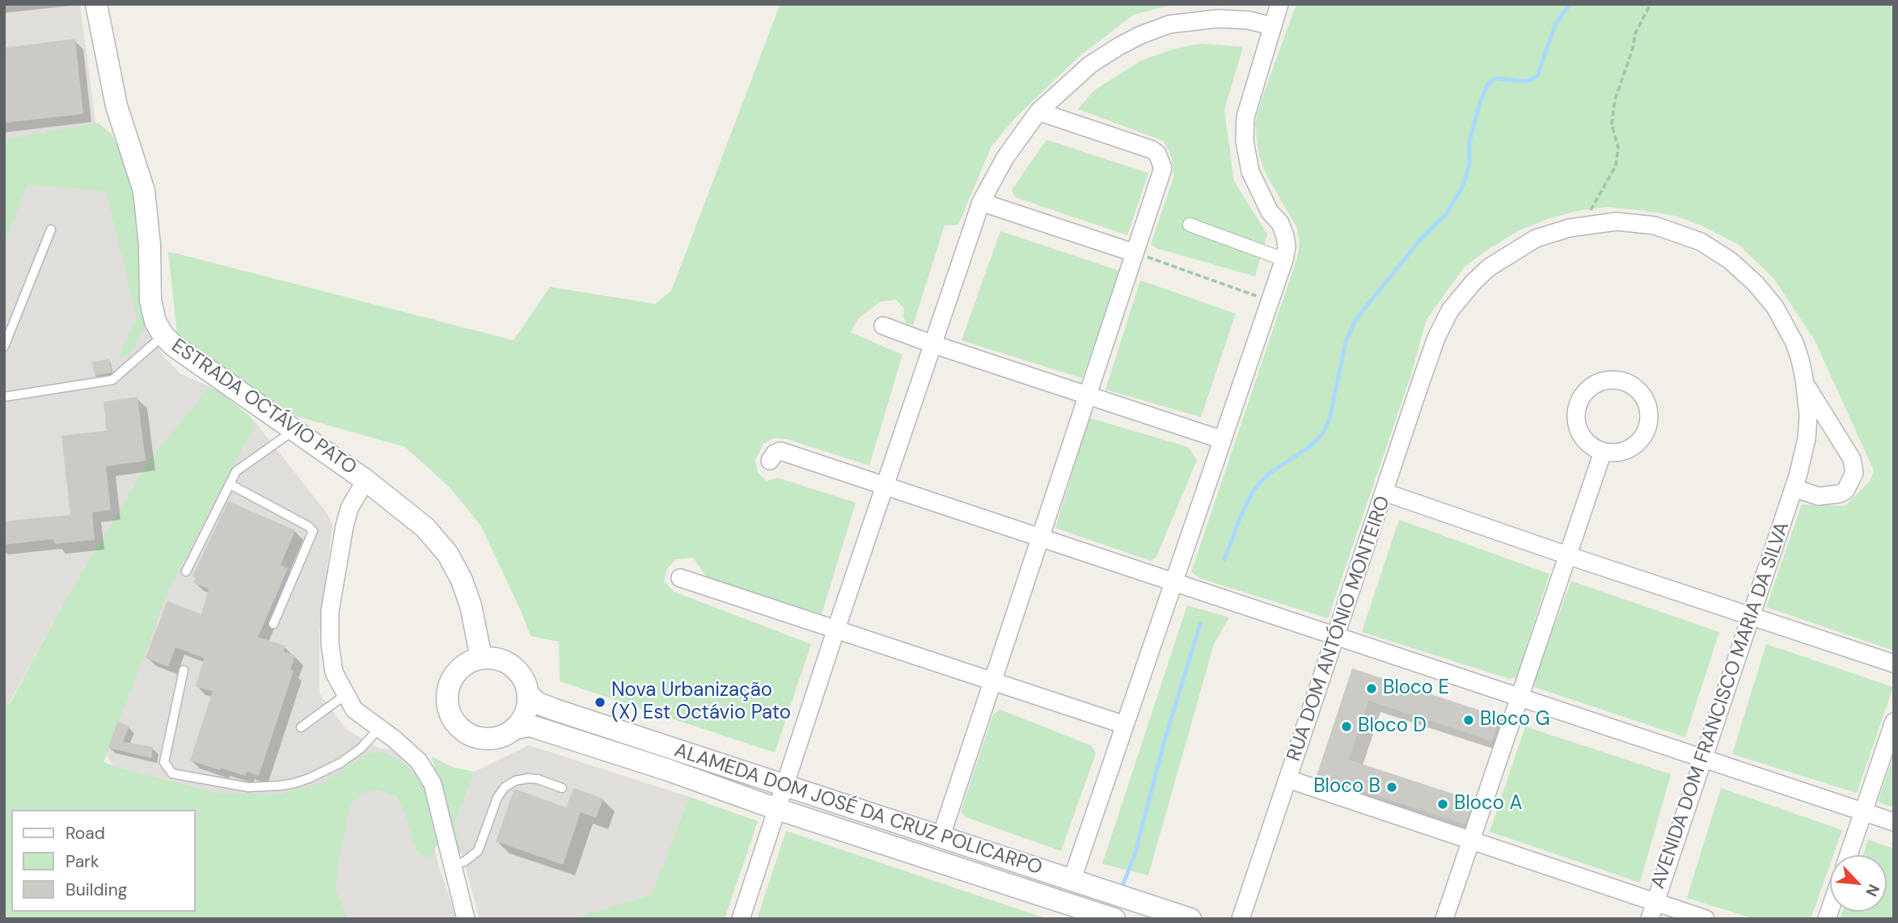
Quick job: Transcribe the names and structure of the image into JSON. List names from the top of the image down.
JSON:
{
  "streets": {
    "street": [
      "ESTRADA OCTÁVIO PATO",
      "RUA DOM ANTÓNIO MONTEIRO",
      "AVENIDA DOM FRANCISCO MARIA DA SILVA",
      "ALAMEDA DOM JOSÉ DA CRUZ POLICARPO"
    ]
  },
  "crossings": [
    ["ESTRADA OCTÁVIO PATO", "ALAMEDA DOM JOSÉ DA CRUZ POLICARPO"],
    ["RUA DOM ANTÓNIO MONTEIRO", "AVENIDA DOM FRANCISCO MARIA DA SILVA"]
  ],
  "places": [
    "Bloco E",
    "Nova Urbanização (X) Est Octávio Pato",
    "Bloco G",
    "Bloco D",
    "Bloco B",
    "Bloco A"
  ],
  "legend": ["Road", "Park", "Building"],
  "north": "bottom right"
}
